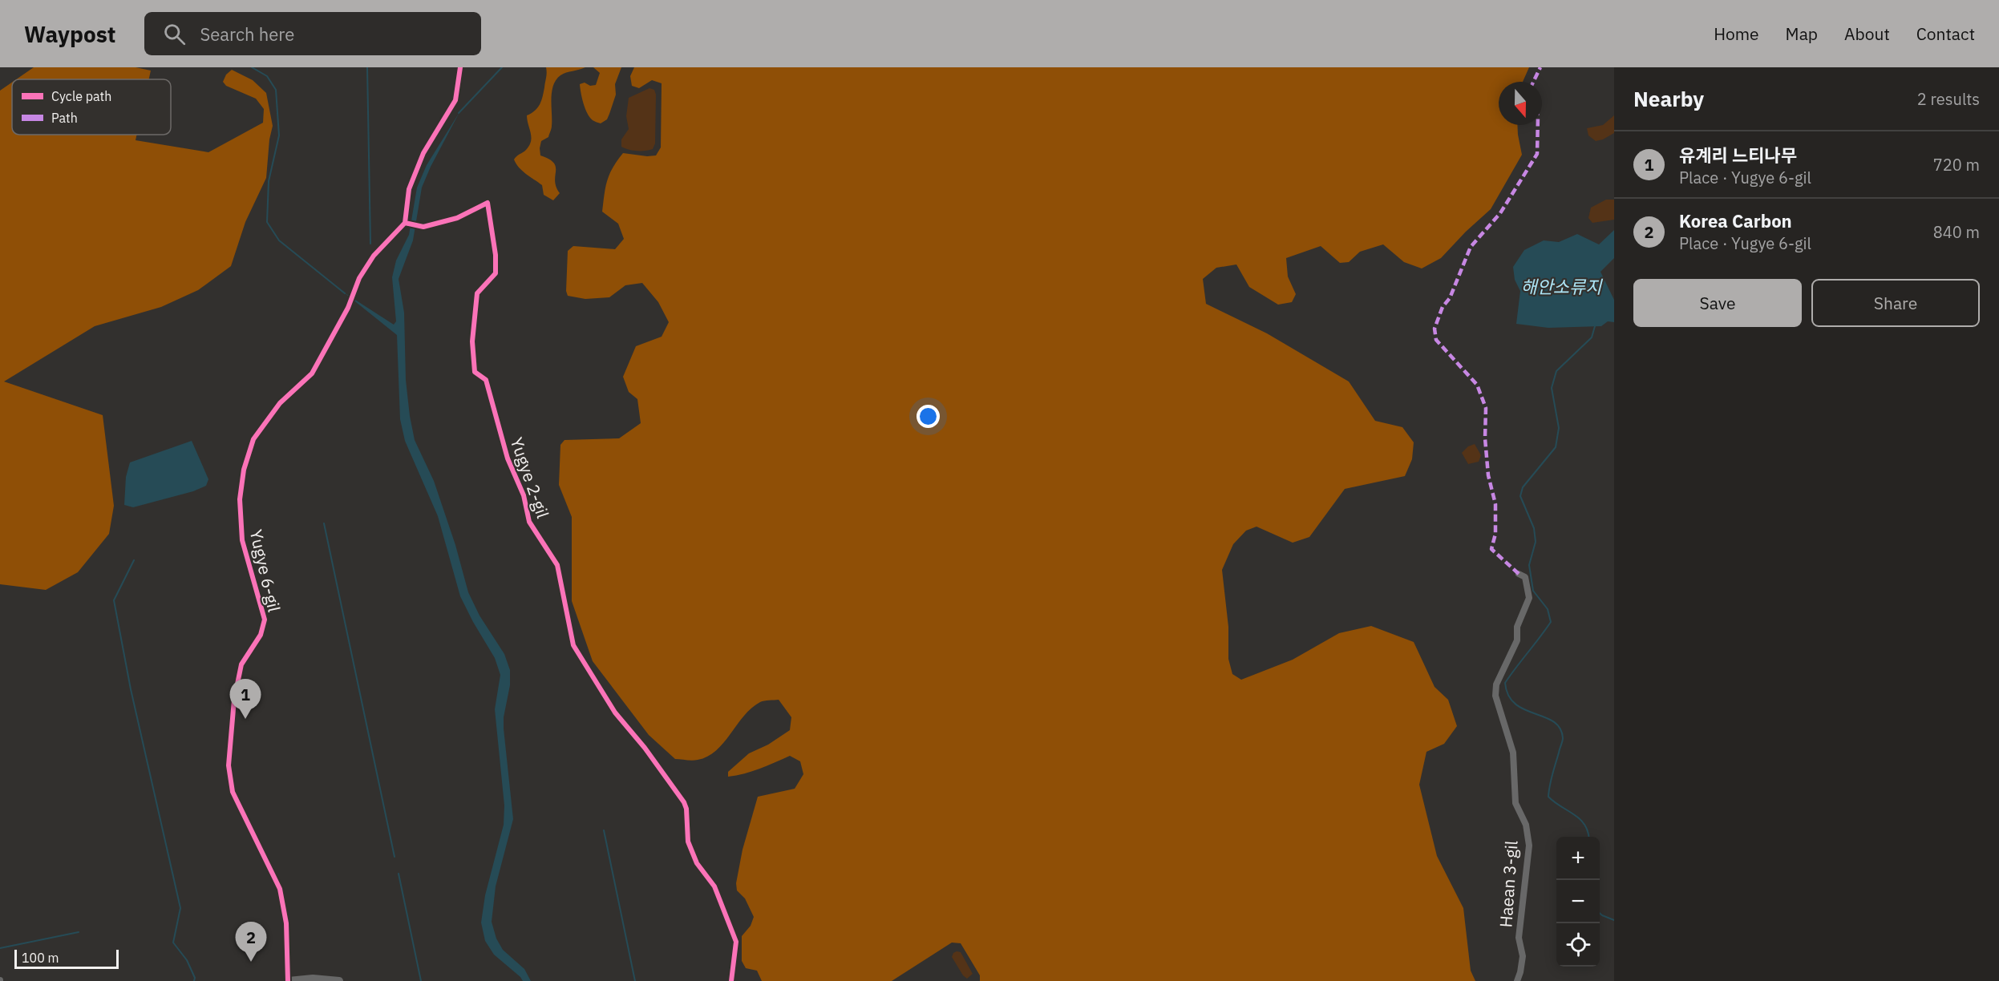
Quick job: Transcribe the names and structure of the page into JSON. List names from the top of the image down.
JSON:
{
  "streets": {
    "street": ["Yugye 2-gil", "Yugye 6-gil", "Haean 3-gil"]
  },
  "crossings": [
    ["Yugye 2-gil", "Yugye 6-gil"]
  ],
  "water": ["해안소류지"],
  "legend": ["Cycle path", "Path"],
  "scale_bar": "100 m",
  "north": "bottom",
  "page": {
    "header": "Waypost",
    "search": "Search here",
    "nav": [
      "Home",
      "Map",
      "About",
      "Contact"
    ],
    "heading": ["Nearby", "2 results"],
    "list": [
      {
        "mark": "1",
        "name": "유계리 느티나무",
        "note": "Place · Yugye 6-gil",
        "value": "720 m"
      },
      {
        "mark": "2",
        "name": "Korea Carbon",
        "note": "Place · Yugye 6-gil",
        "value": "840 m"
      }
    ],
    "buttons": ["Save", "Share"],
    "pins": ["1", "2"],
    "map_buttons": ["+", "−"],
    "scale": "100 m"
  }
}
